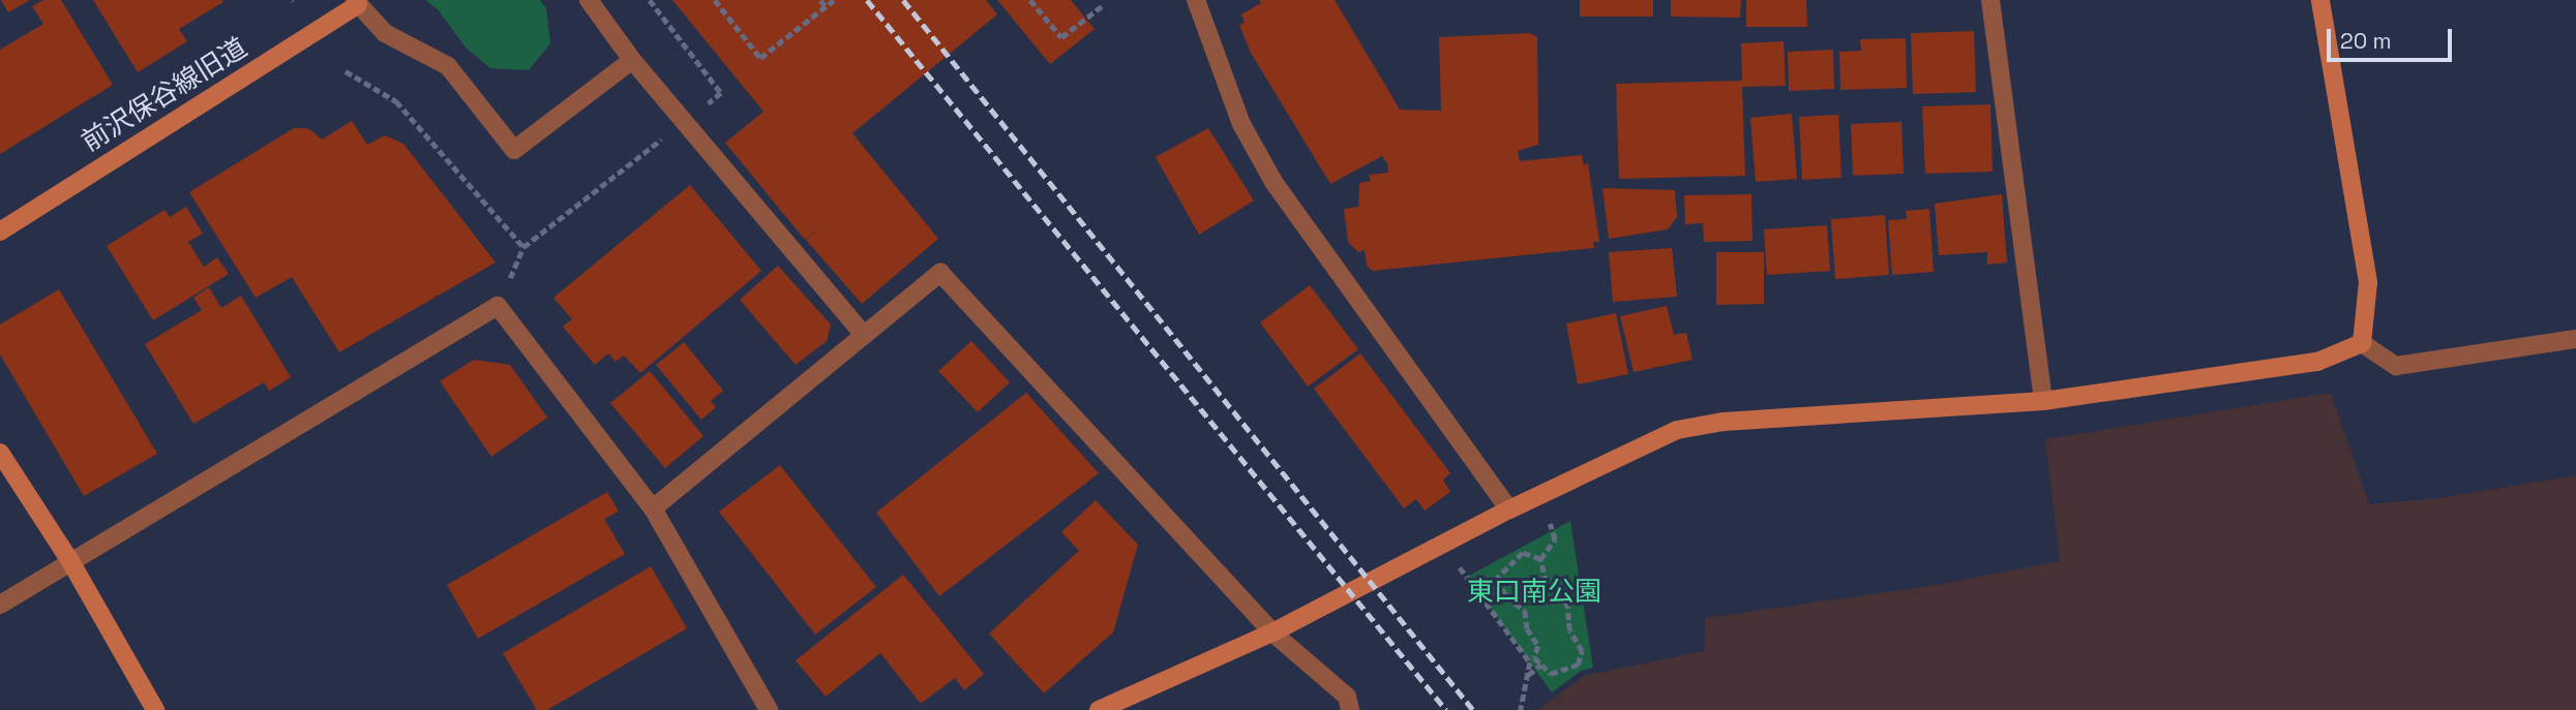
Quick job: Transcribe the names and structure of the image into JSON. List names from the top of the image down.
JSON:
{
  "streets": {
    "street": ["前沢保谷線旧道"]
  },
  "parks": ["東口南公園"],
  "scale_bar": "20 m"
}
